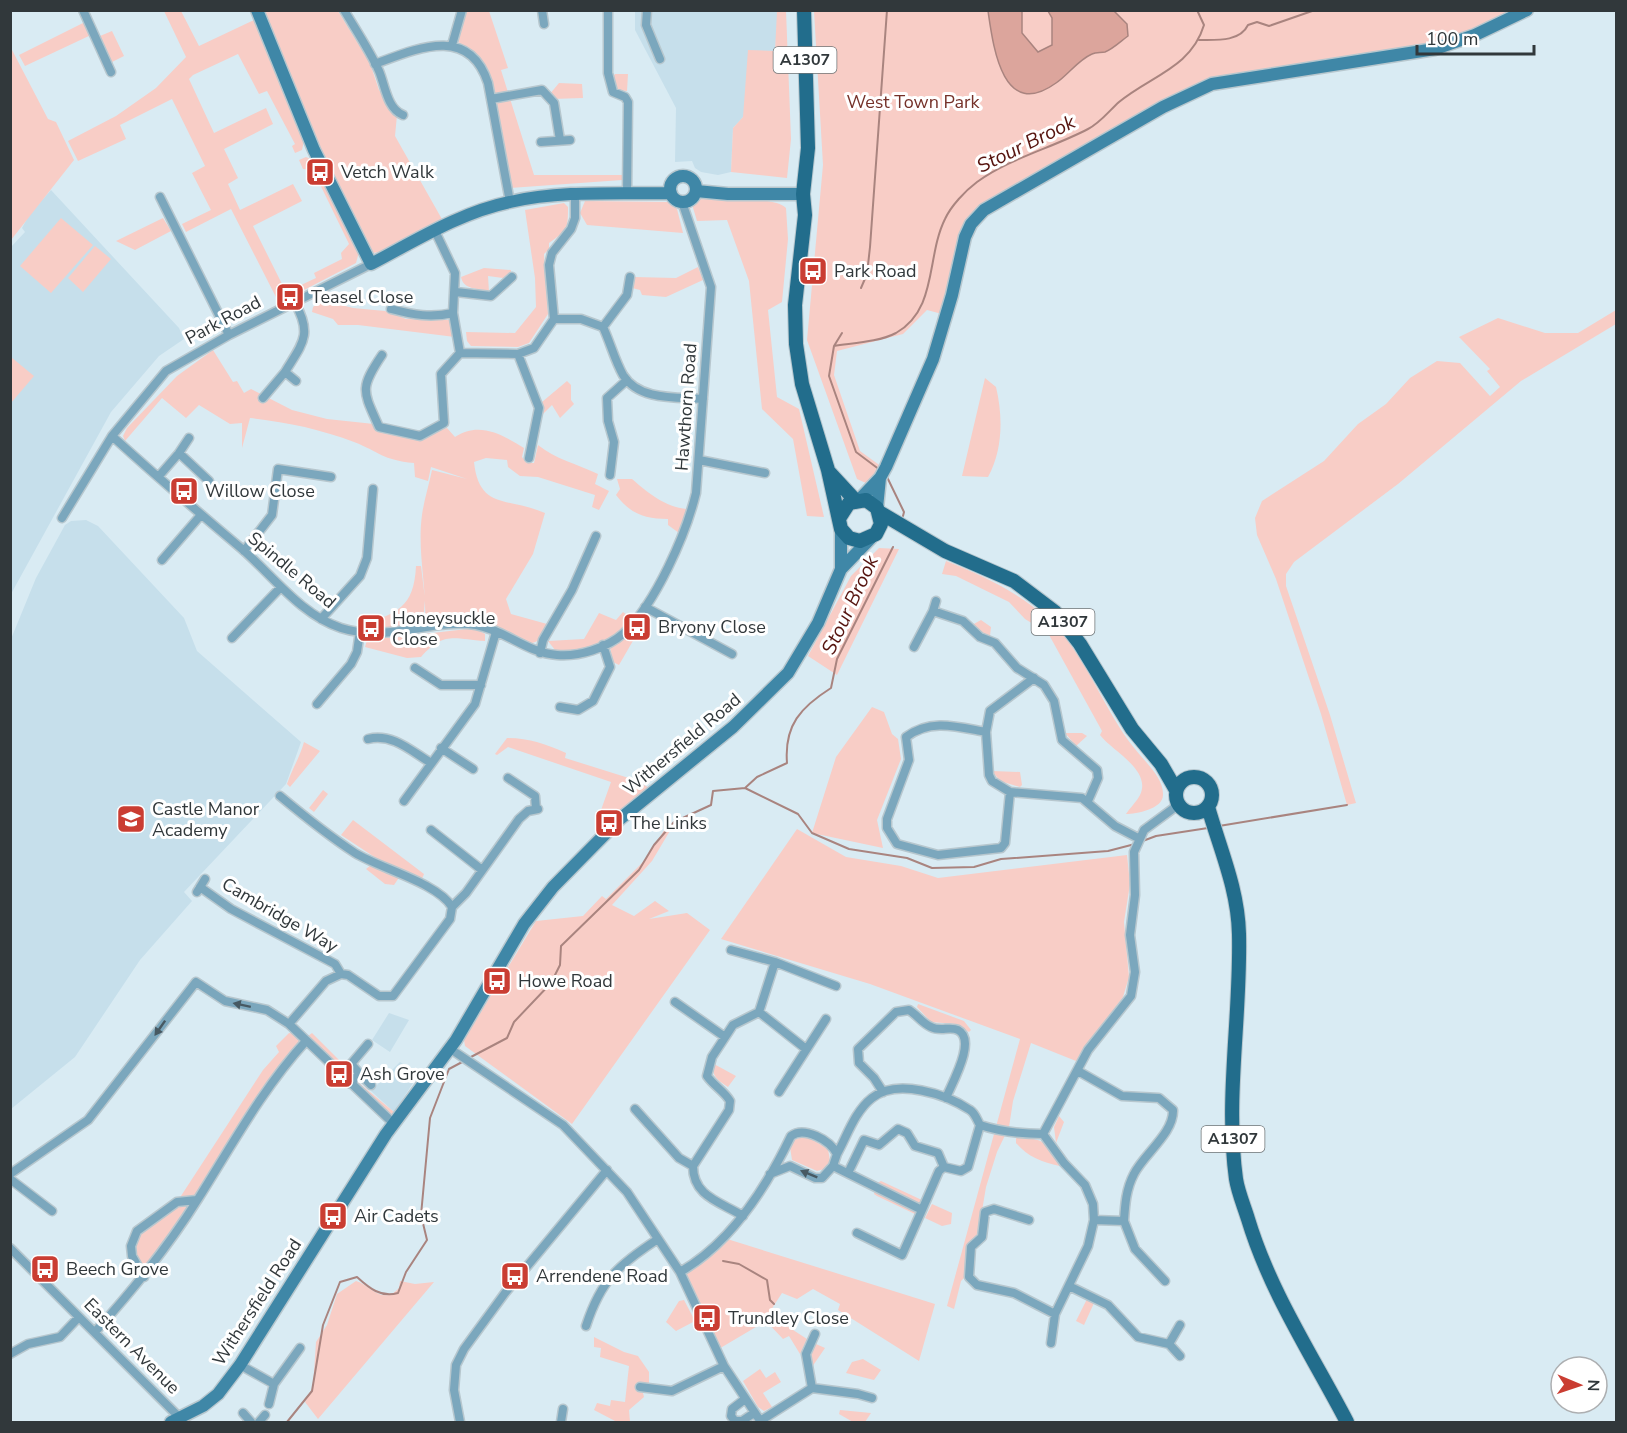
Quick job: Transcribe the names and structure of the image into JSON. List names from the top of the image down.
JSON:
{
  "streets": {
    "main road": ["A1307"],
    "street": [
      "Park Road",
      "Hawthorn Road",
      "Spindle Road",
      "Withersfield Road",
      "Cambridge Way",
      "Eastern Avenue"
    ]
  },
  "crossings": [
    ["A1307", "Withersfield Road"],
    ["Park Road", "Hawthorn Road"],
    ["Park Road", "Spindle Road"],
    ["Hawthorn Road", "Spindle Road"],
    ["Withersfield Road", "Eastern Avenue"]
  ],
  "water": ["Stour Brook"],
  "parks": ["West Town Park"],
  "places": {
    "bus stop": [
      "Vetch Walk",
      "Park Road",
      "Teasel Close",
      "Willow Close",
      "Bryony Close",
      "Honeysuckle Close",
      "The Links",
      "Howe Road",
      "Ash Grove",
      "Air Cadets",
      "Beech Grove",
      "Arrendene Road",
      "Trundley Close"
    ],
    "school or university": ["Castle Manor Academy"]
  },
  "scale_bar": "100 m",
  "north": "right"
}
